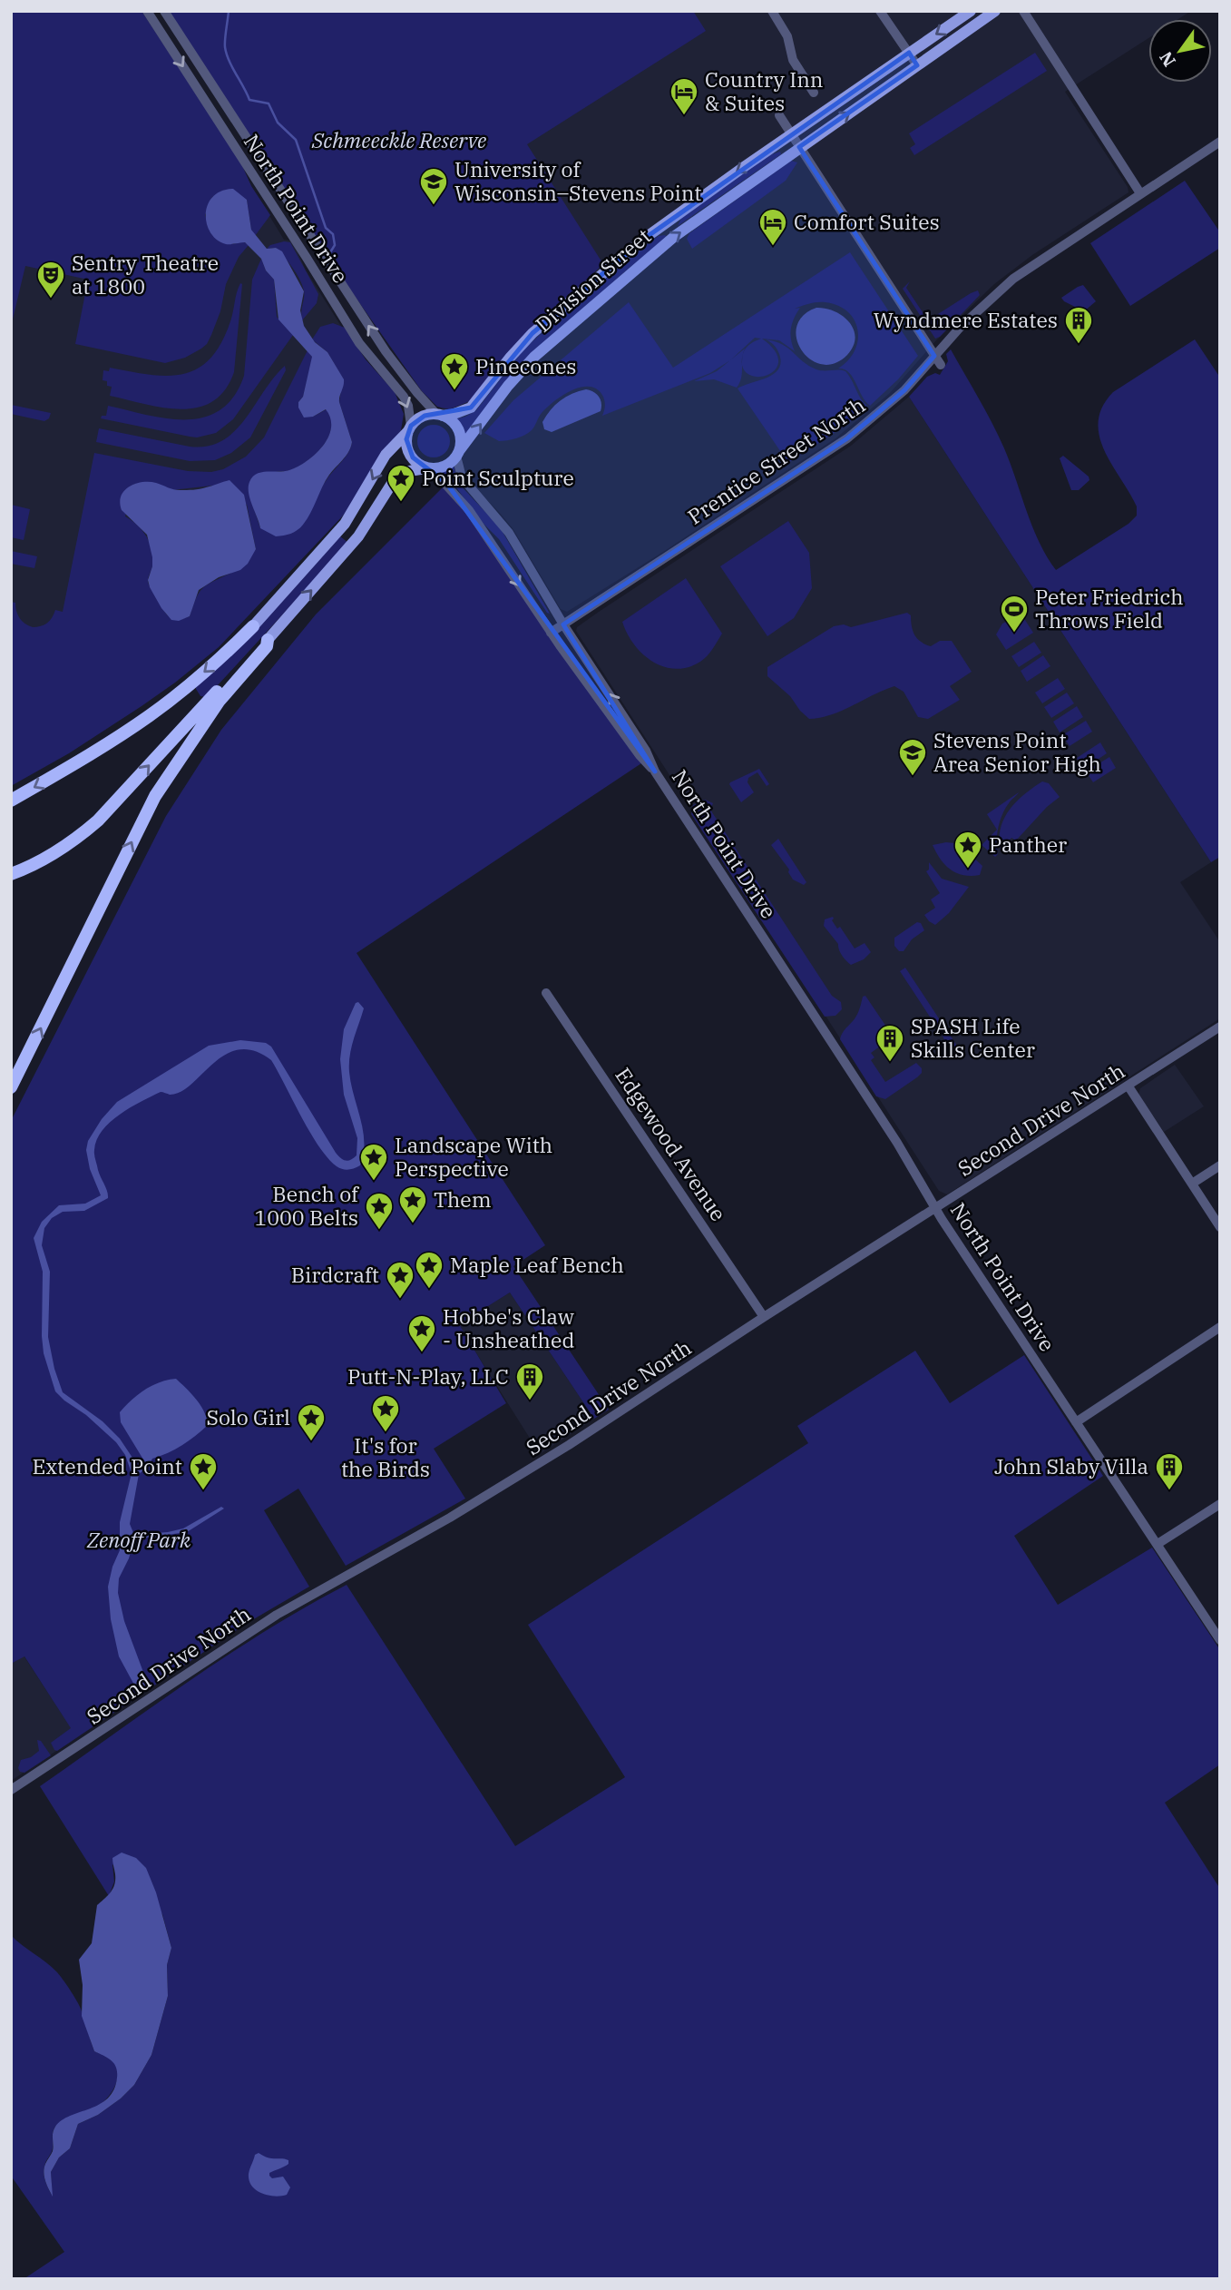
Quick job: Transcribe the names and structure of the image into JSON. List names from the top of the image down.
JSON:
{
  "streets": {
    "main road": ["Division Street"],
    "street": [
      "North Point Drive",
      "Prentice Street North",
      "Second Drive North",
      "Edgewood Avenue"
    ]
  },
  "crossings": [
    ["North Point Drive", "Division Street"],
    ["North Point Drive", "Prentice Street North"],
    ["North Point Drive", "Second Drive North"],
    ["Second Drive North", "Edgewood Avenue"]
  ],
  "parks": ["Schmeeckle Reserve", "Zenoff Park"],
  "places": {
    "hotel": ["Country Inn & Suites", "Comfort Suites"],
    "school or university": ["University of Wisconsin–Stevens Point", "Stevens Point Area Senior High"],
    "theatre": ["Sentry Theatre at 1800"],
    "building": [
      "Wyndmere Estates",
      "SPASH Life Skills Center",
      "Putt-N-Play, LLC",
      "John Slaby Villa"
    ],
    "place": [
      "Pinecones",
      "Point Sculpture",
      "Panther",
      "Landscape With Perspective",
      "Them",
      "Bench of 1000 Belts",
      "Maple Leaf Bench",
      "Birdcraft",
      "Hobbe's Claw - Unsheathed",
      "It's for the Birds",
      "Solo Girl",
      "Extended Point"
    ],
    "sports": ["Peter Friedrich Throws Field"]
  },
  "north": "bottom left"
}
